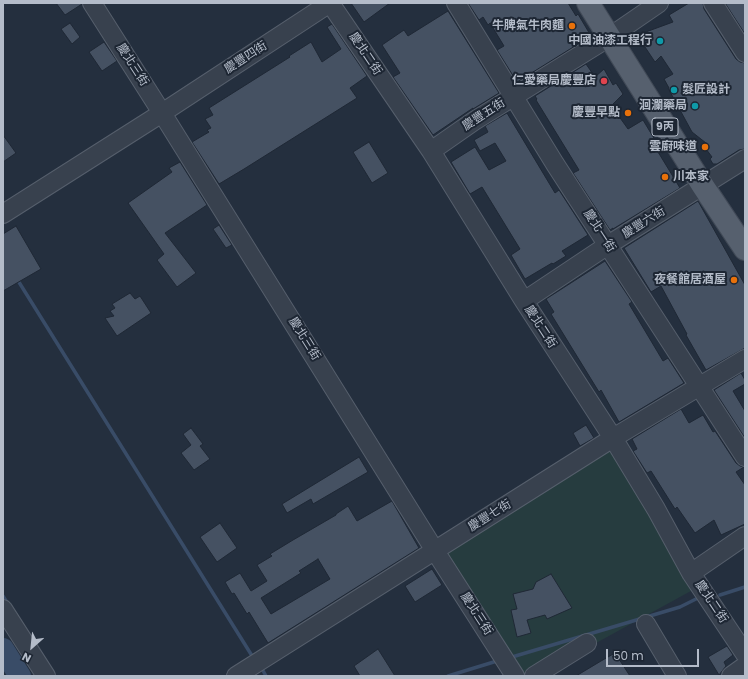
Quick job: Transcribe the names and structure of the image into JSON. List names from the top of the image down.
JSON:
{
  "streets": {
    "main road": ["9丙"],
    "street": [
      "慶北二街",
      "慶豐四街",
      "慶北三街",
      "慶豐五街",
      "慶豐六街",
      "慶北一街",
      "慶豐七街"
    ]
  },
  "crossings": [
    ["慶北二街", "慶豐四街"],
    ["慶北二街", "慶豐五街"],
    ["慶北二街", "慶豐六街"],
    ["慶北二街", "慶豐七街"],
    ["慶豐四街", "慶北三街"],
    ["慶北三街", "慶豐七街"],
    ["慶豐五街", "9丙"],
    ["慶豐五街", "慶北一街"],
    ["9丙", "慶豐六街"],
    ["慶豐六街", "慶北一街"],
    ["慶北一街", "慶豐七街"]
  ],
  "places": [
    "牛脾氣牛肉麵",
    "中國油漆工程行",
    "仁愛藥局慶豐店",
    "髮匠設計",
    "洄瀾藥局",
    "慶豐早點",
    "雲廚味道",
    "川本家",
    "夜餐館居酒屋"
  ],
  "scale_bar": "50 m",
  "north": "bottom left"
}
